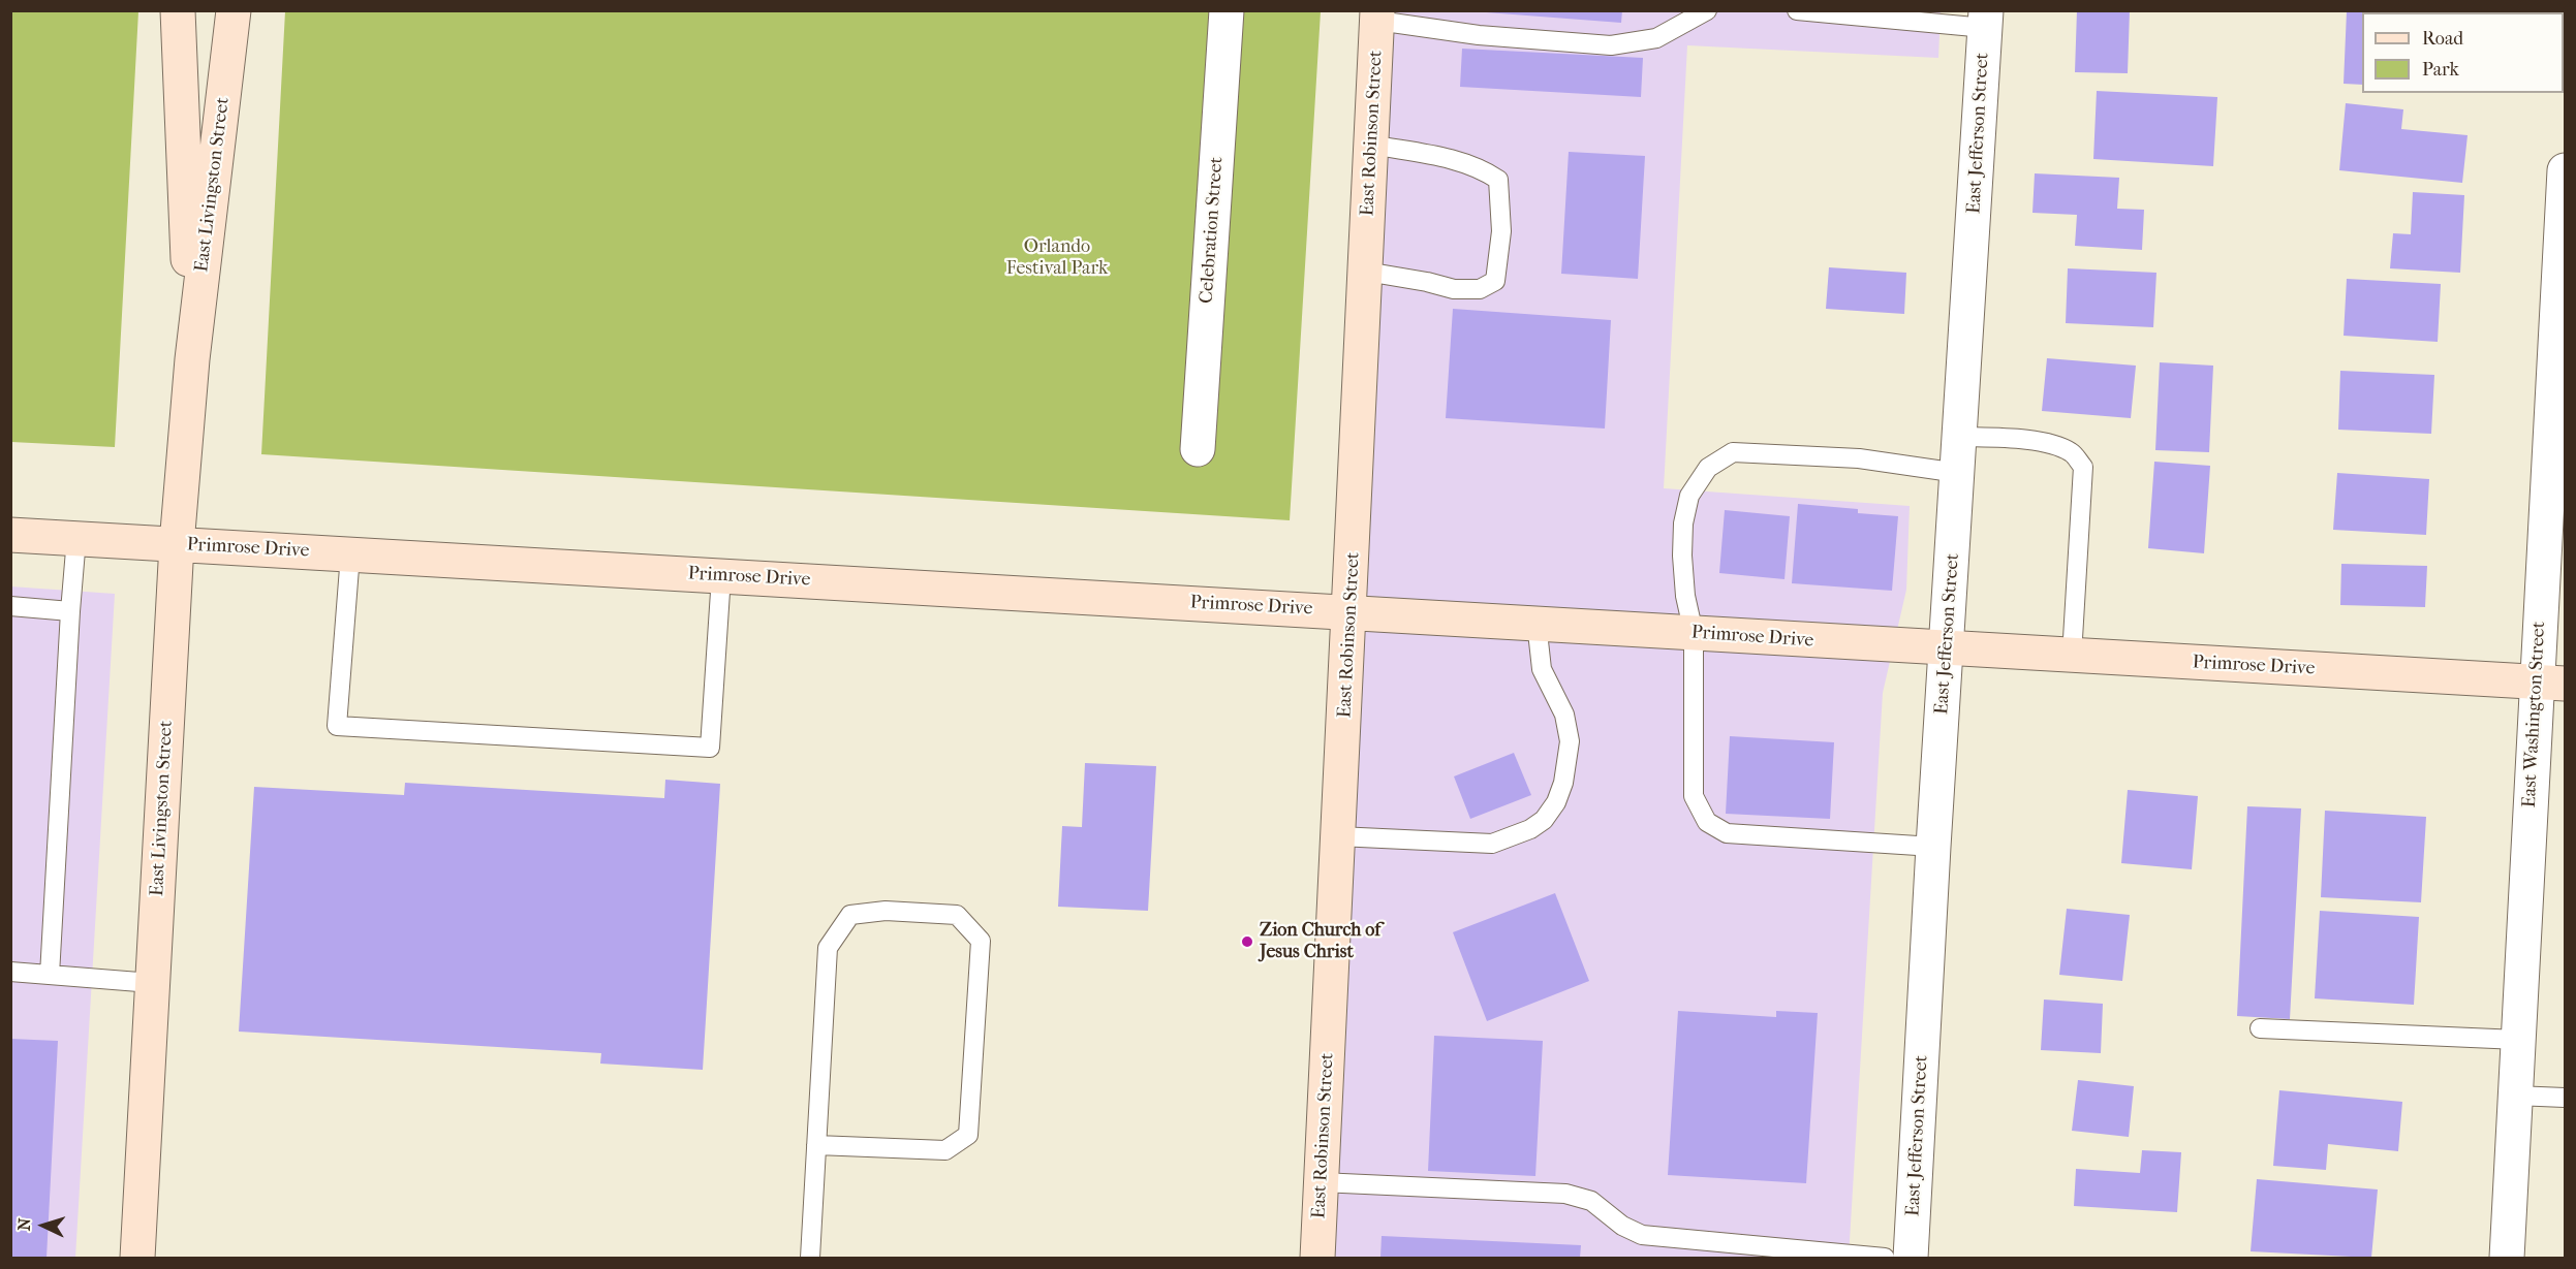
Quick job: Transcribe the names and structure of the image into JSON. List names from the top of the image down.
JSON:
{
  "streets": {
    "street": [
      "East Robinson Street",
      "East Jefferson Street",
      "East Livingston Street",
      "Celebration Street",
      "Primrose Drive",
      "East Washington Street"
    ]
  },
  "crossings": [
    ["East Robinson Street", "Primrose Drive"],
    ["East Jefferson Street", "Primrose Drive"],
    ["East Livingston Street", "Primrose Drive"],
    ["Primrose Drive", "East Washington Street"]
  ],
  "parks": ["Orlando Festival Park"],
  "places": ["Zion Church of Jesus Christ"],
  "legend": ["Road", "Park"],
  "north": "left"
}
